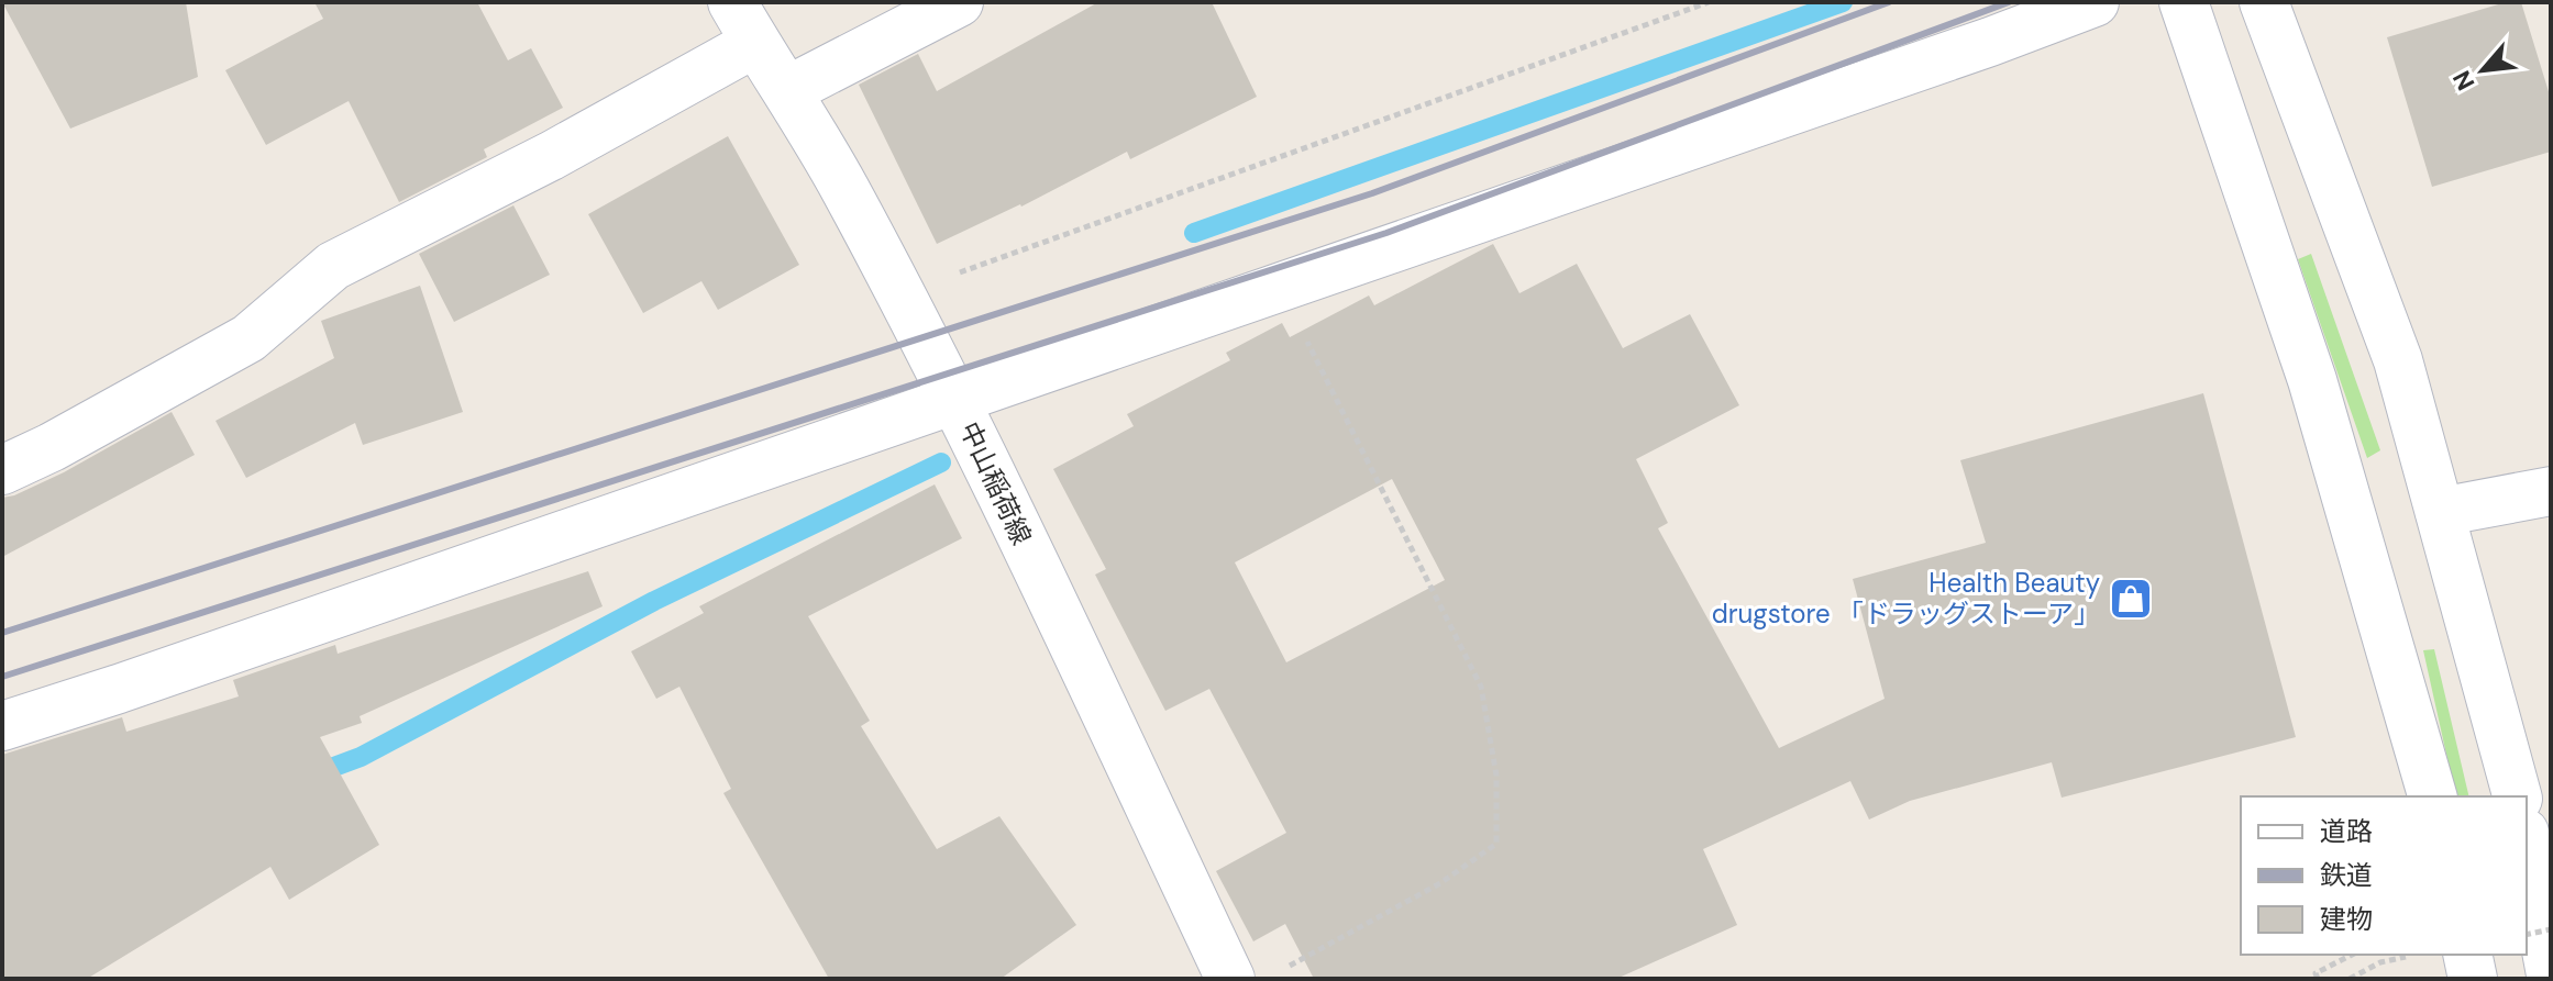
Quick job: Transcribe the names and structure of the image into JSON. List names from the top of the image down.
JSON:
{
  "streets": {
    "street": ["中山稲荷線"]
  },
  "places": {
    "shop": ["Health Beauty drugstore 「ドラッグストーア」"]
  },
  "legend": ["道路", "鉄道", "建物"],
  "north": "bottom left"
}
